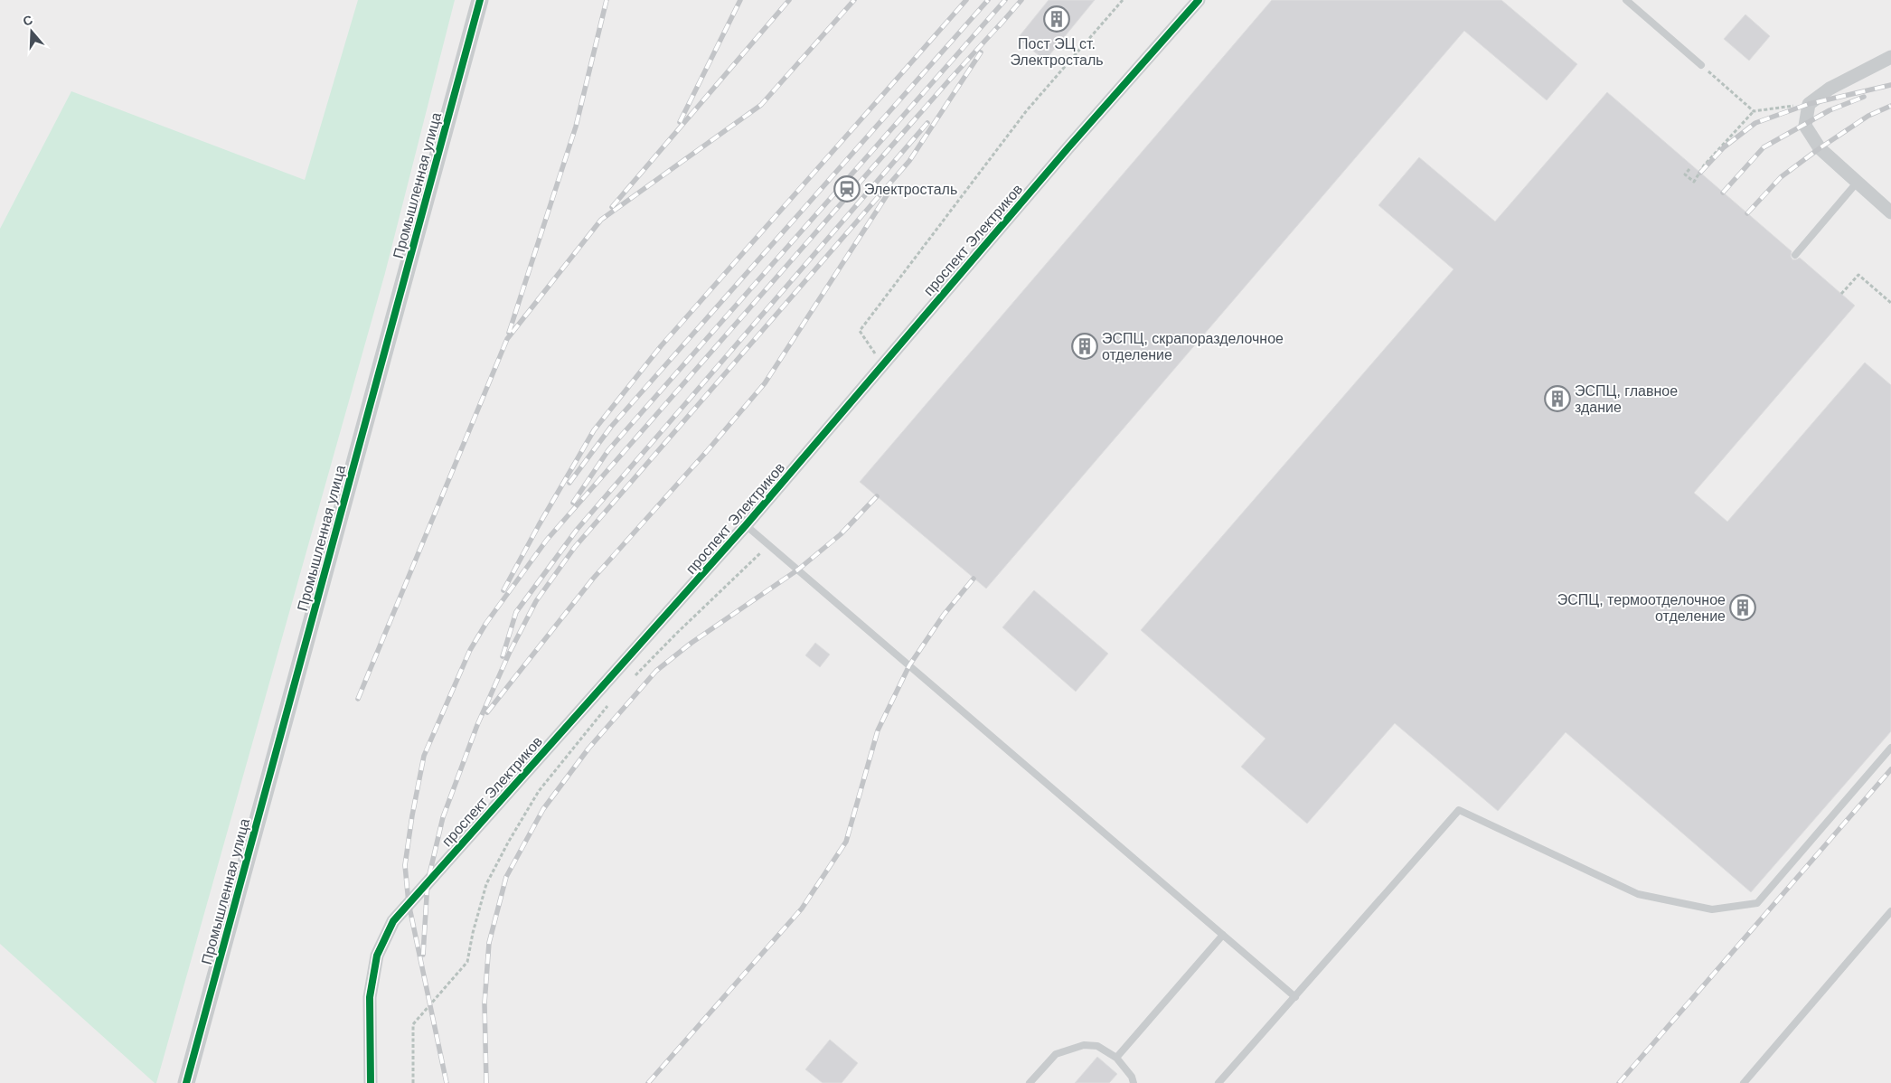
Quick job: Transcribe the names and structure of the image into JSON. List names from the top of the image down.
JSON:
{
  "streets": {
    "street": ["Промышленная улица", "проспект Электриков"]
  },
  "places": {
    "building": [
      "Пост ЭЦ ст. Электросталь",
      "ЭСПЦ, скрапоразделочное отделение",
      "ЭСПЦ, главное здание",
      "ЭСПЦ, термоотделочное отделение"
    ],
    "station": ["Электросталь"]
  },
  "north": "top"
}
